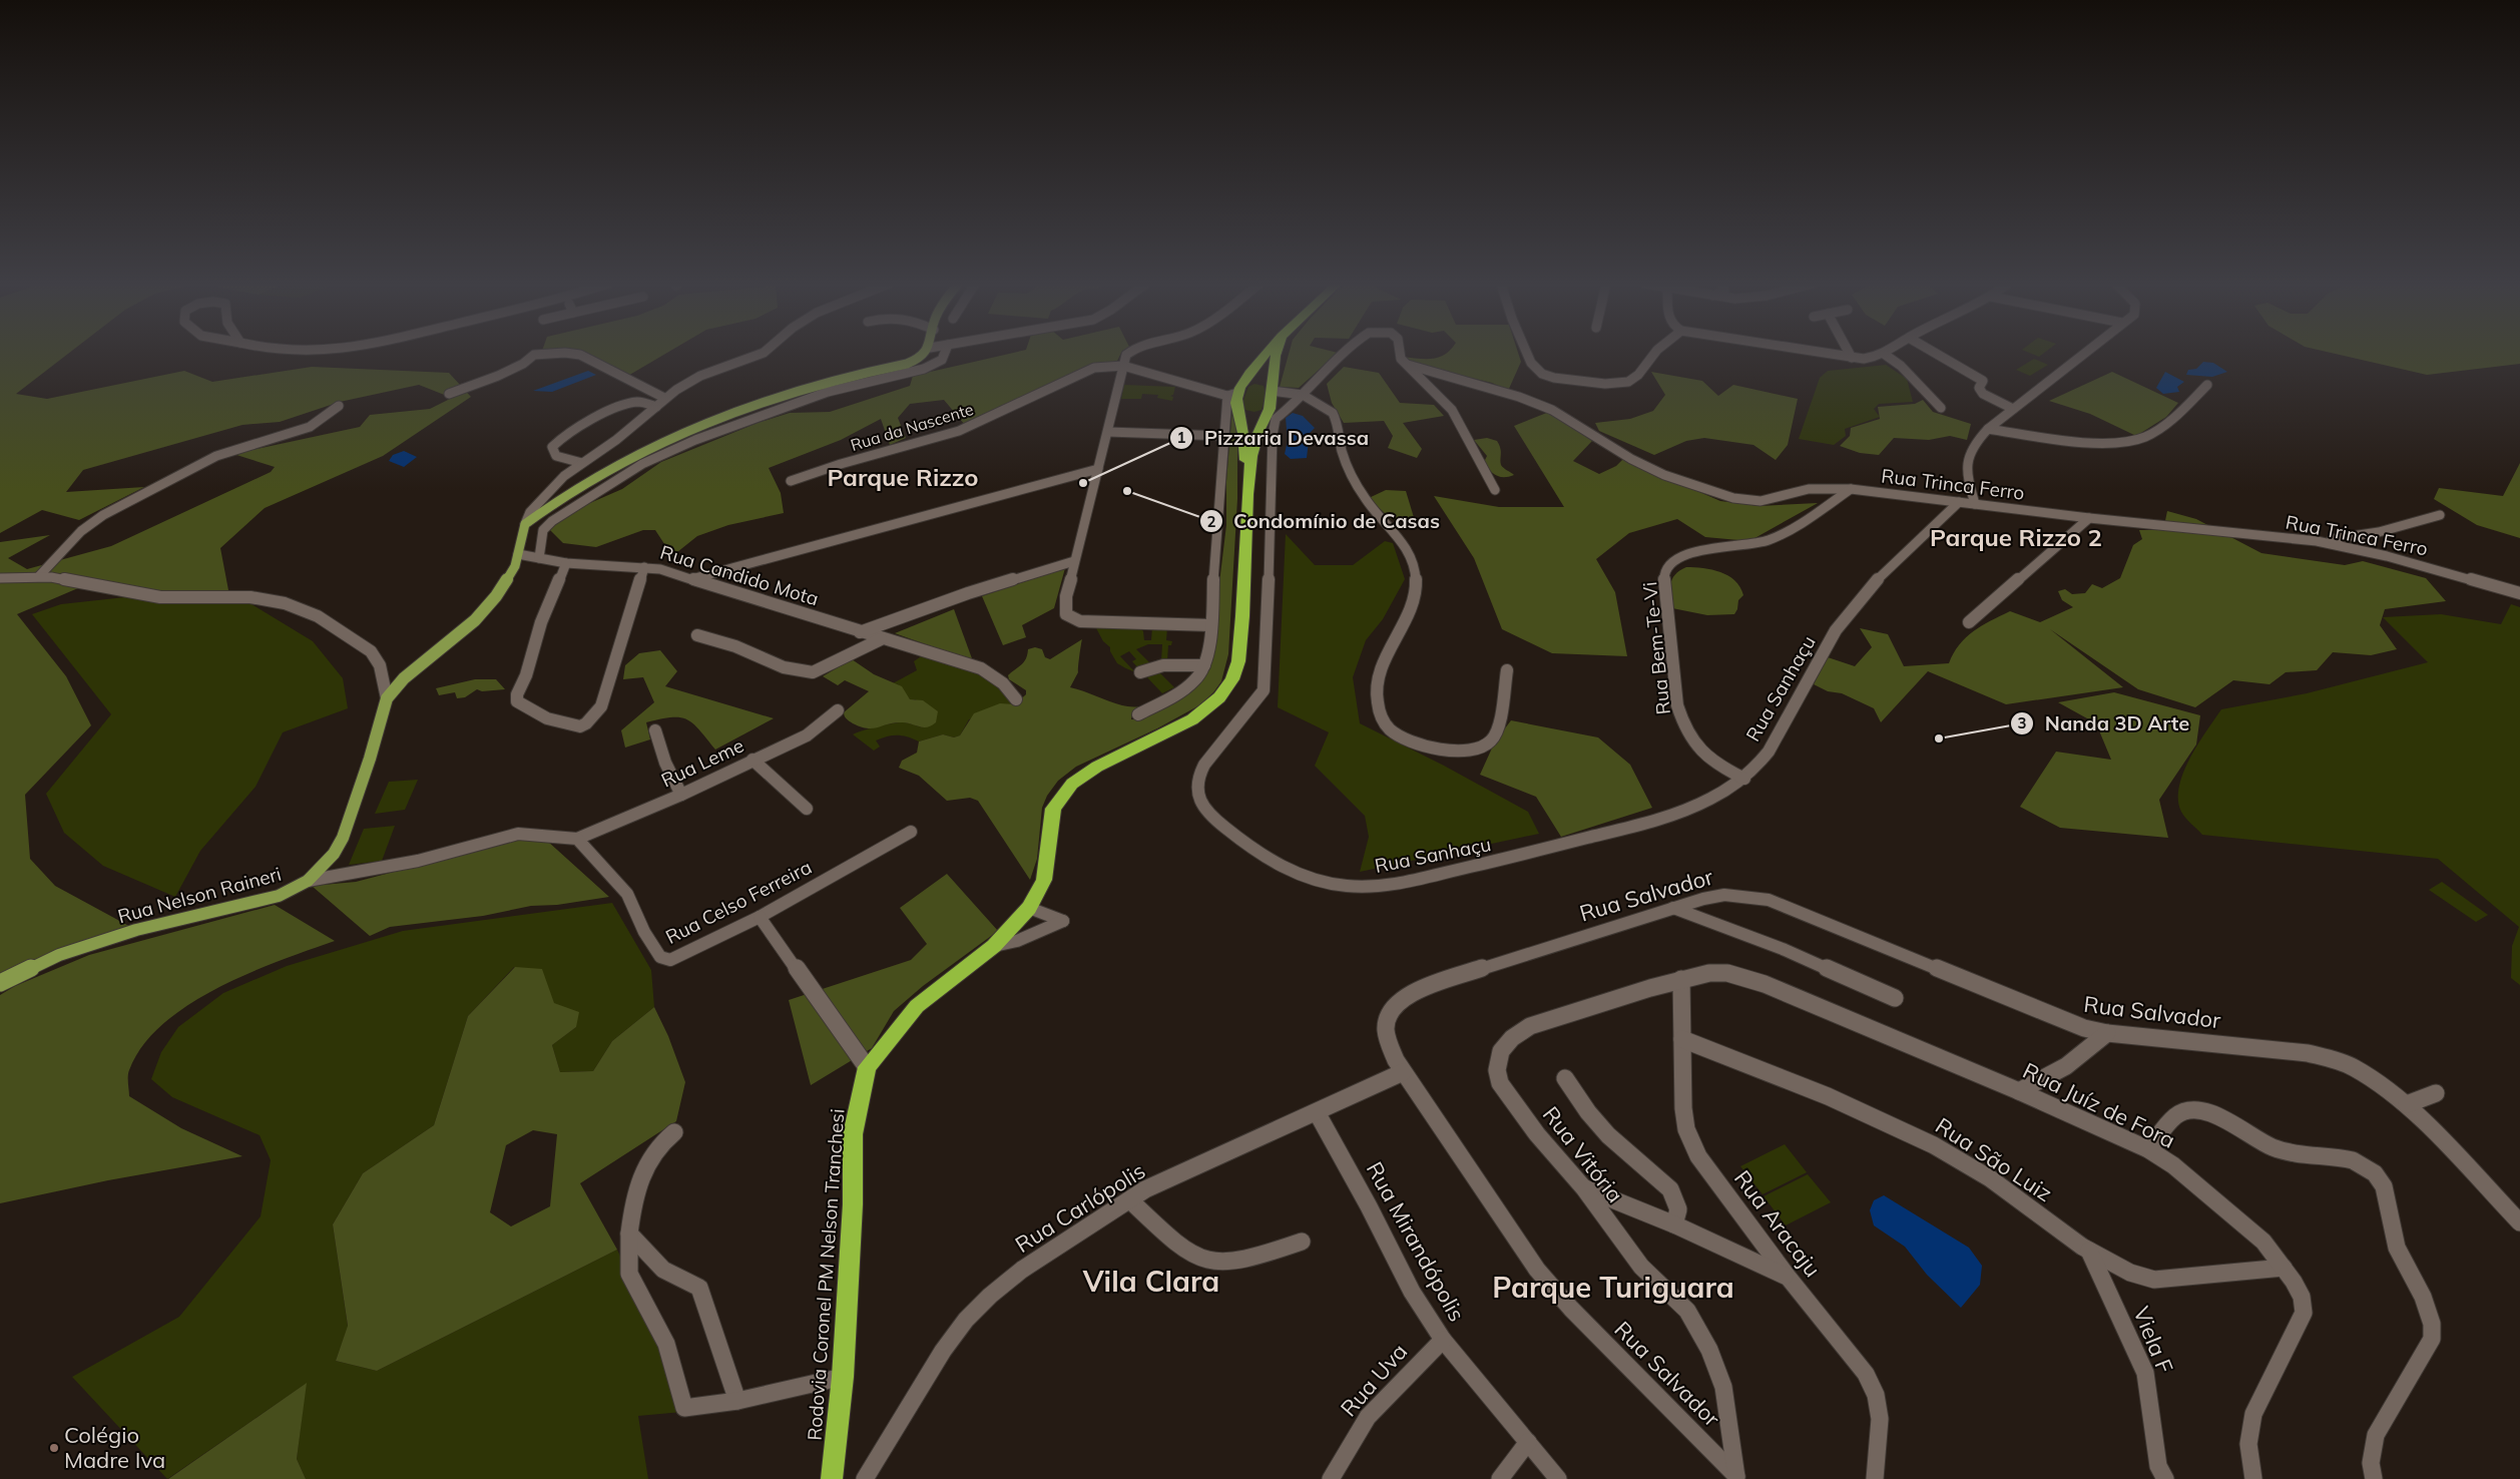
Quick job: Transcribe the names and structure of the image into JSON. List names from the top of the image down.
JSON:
{
  "streets": {
    "highway": ["Rodovia Coronel PM Nelson Tranchesi"],
    "main road": ["Rua Nelson Raineri"],
    "street": [
      "Rua da Nascente",
      "Rua Trinca Ferro",
      "Rua Candido Mota",
      "Rua Bem-Te-Vi",
      "Rua Sanhaçu",
      "Rua Leme",
      "Rua Salvador",
      "Rua Celso Ferreira",
      "Rua Juíz de Fora",
      "Rua Vitória",
      "Rua São Luiz",
      "Rua Carlópolis",
      "Rua Aracaju",
      "Rua Mirandópolis",
      "Viela F",
      "Rua Uva"
    ]
  },
  "crossings": [
    ["Rua Trinca Ferro", "Rua Bem-Te-Vi"],
    ["Rua Trinca Ferro", "Rua Sanhaçu"],
    ["Rua Candido Mota", "Rua Nelson Raineri"],
    ["Rua Bem-Te-Vi", "Rua Sanhaçu"],
    ["Rua Leme", "Rua Celso Ferreira"],
    ["Rua Salvador", "Rua Vitória"],
    ["Rua Salvador", "Rua Carlópolis"],
    ["Rua Juíz de Fora", "Rua Vitória"],
    ["Rua Juíz de Fora", "Rua São Luiz"],
    ["Rua Vitória", "Rua Aracaju"],
    ["Rua São Luiz", "Rua Aracaju"],
    ["Rua São Luiz", "Viela F"],
    ["Rua Carlópolis", "Rua Mirandópolis"],
    ["Rua Mirandópolis", "Rua Uva"]
  ],
  "districts": [
    "Parque Rizzo",
    "Parque Rizzo 2",
    "Vila Clara",
    "Parque Turiguara"
  ],
  "places": [
    "Pizzaria Devassa",
    "Condomínio de Casas",
    "Nanda 3D Arte",
    "Colégio Madre Iva"
  ]
}
